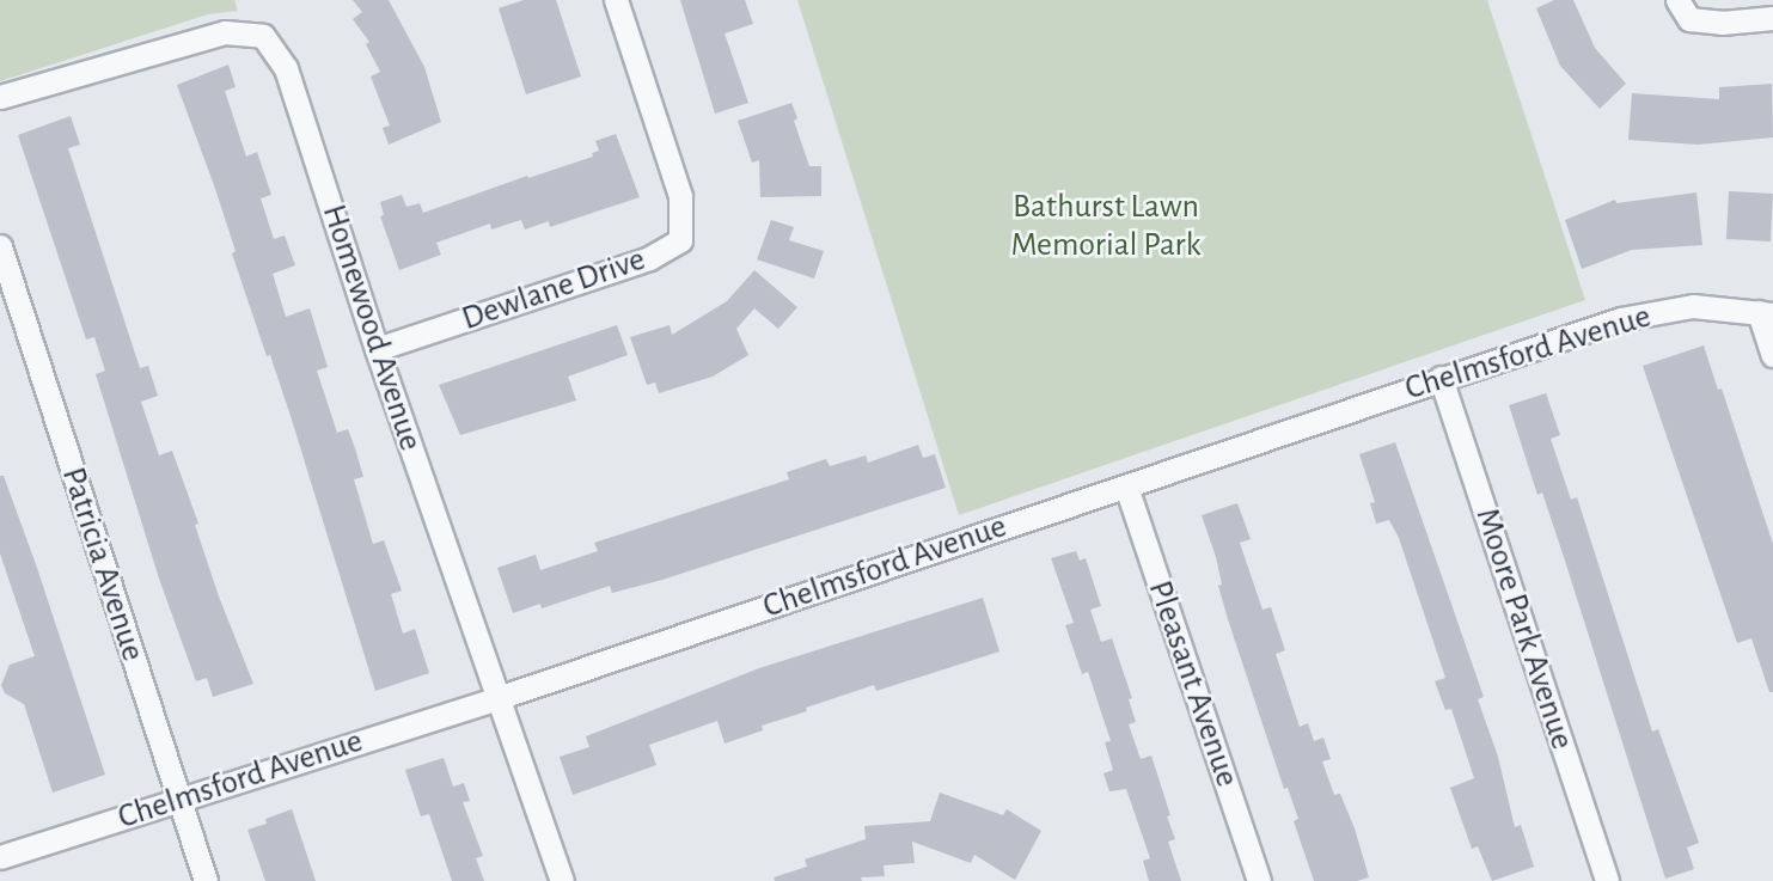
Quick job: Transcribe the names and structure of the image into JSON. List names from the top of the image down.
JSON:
{
  "streets": {
    "street": [
      "Dewlane Drive",
      "Homewood Avenue",
      "Chelmsford Avenue",
      "Patricia Avenue",
      "Moore Park Avenue",
      "Pleasant Avenue"
    ]
  },
  "crossings": [
    ["Dewlane Drive", "Homewood Avenue"],
    ["Homewood Avenue", "Chelmsford Avenue"],
    ["Chelmsford Avenue", "Patricia Avenue"],
    ["Chelmsford Avenue", "Moore Park Avenue"],
    ["Chelmsford Avenue", "Pleasant Avenue"]
  ],
  "parks": ["Bathurst Lawn Memorial Park"]
}
